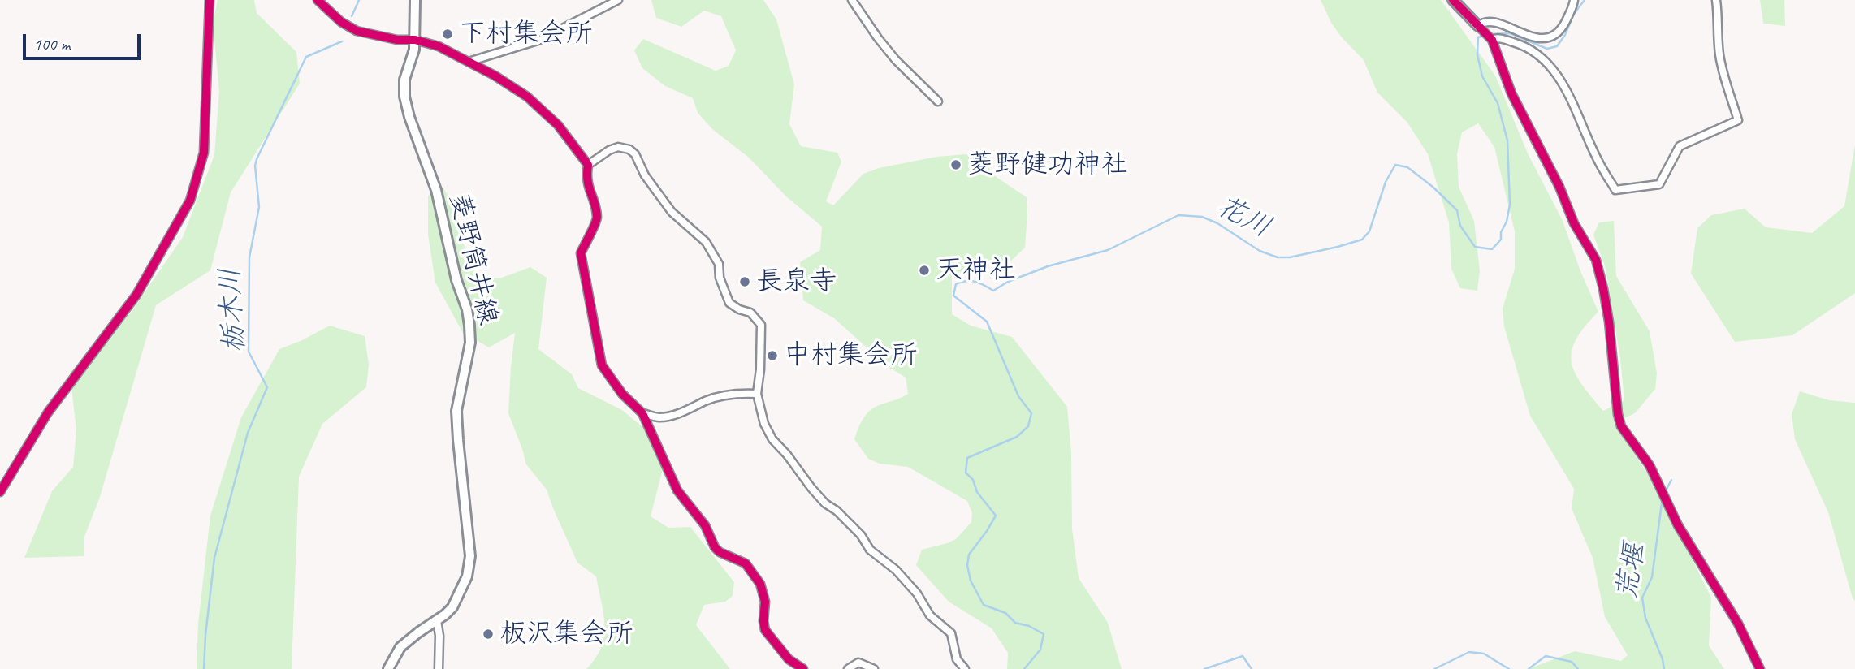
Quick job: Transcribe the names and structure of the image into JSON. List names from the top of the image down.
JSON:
{
  "streets": {
    "main road": ["菱野筒井線"]
  },
  "water": ["花川", "栃木川", "荒堰"],
  "places": [
    "下村集会所",
    "菱野健功神社",
    "天神社",
    "長泉寺",
    "中村集会所",
    "板沢集会所"
  ],
  "scale_bar": "100 m"
}
